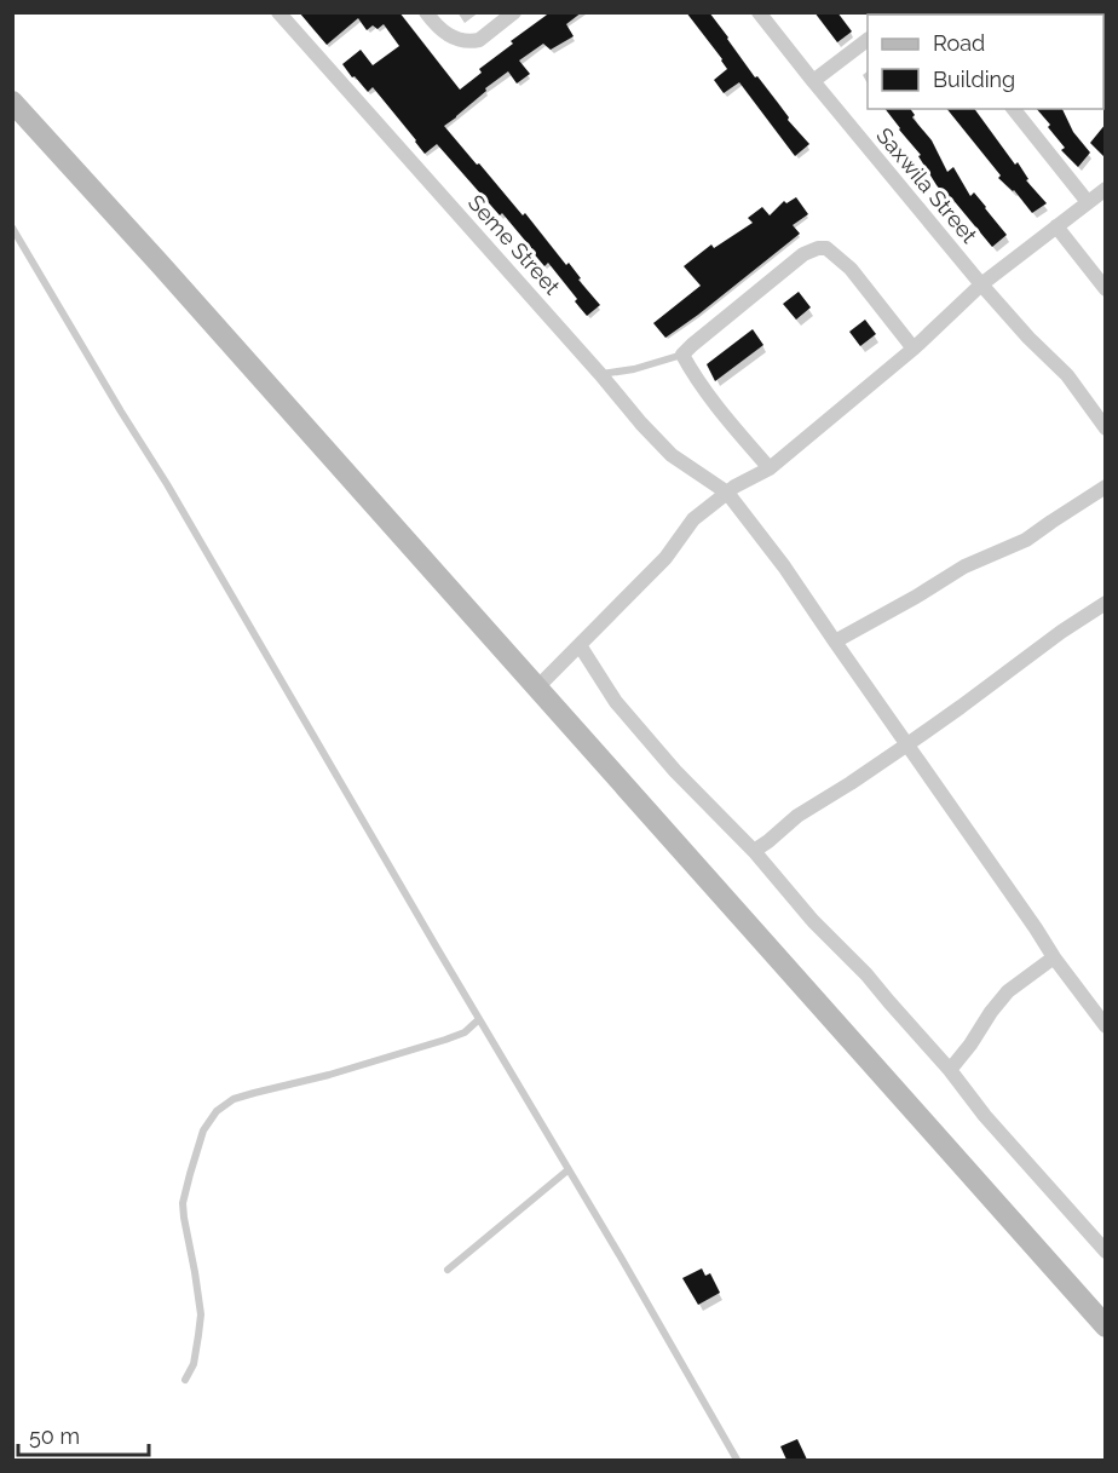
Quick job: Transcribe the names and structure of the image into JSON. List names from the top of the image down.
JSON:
{
  "streets": {
    "street": ["Saxwila Street", "Seme Street"]
  },
  "legend": ["Road", "Building"],
  "scale_bar": "50 m"
}
